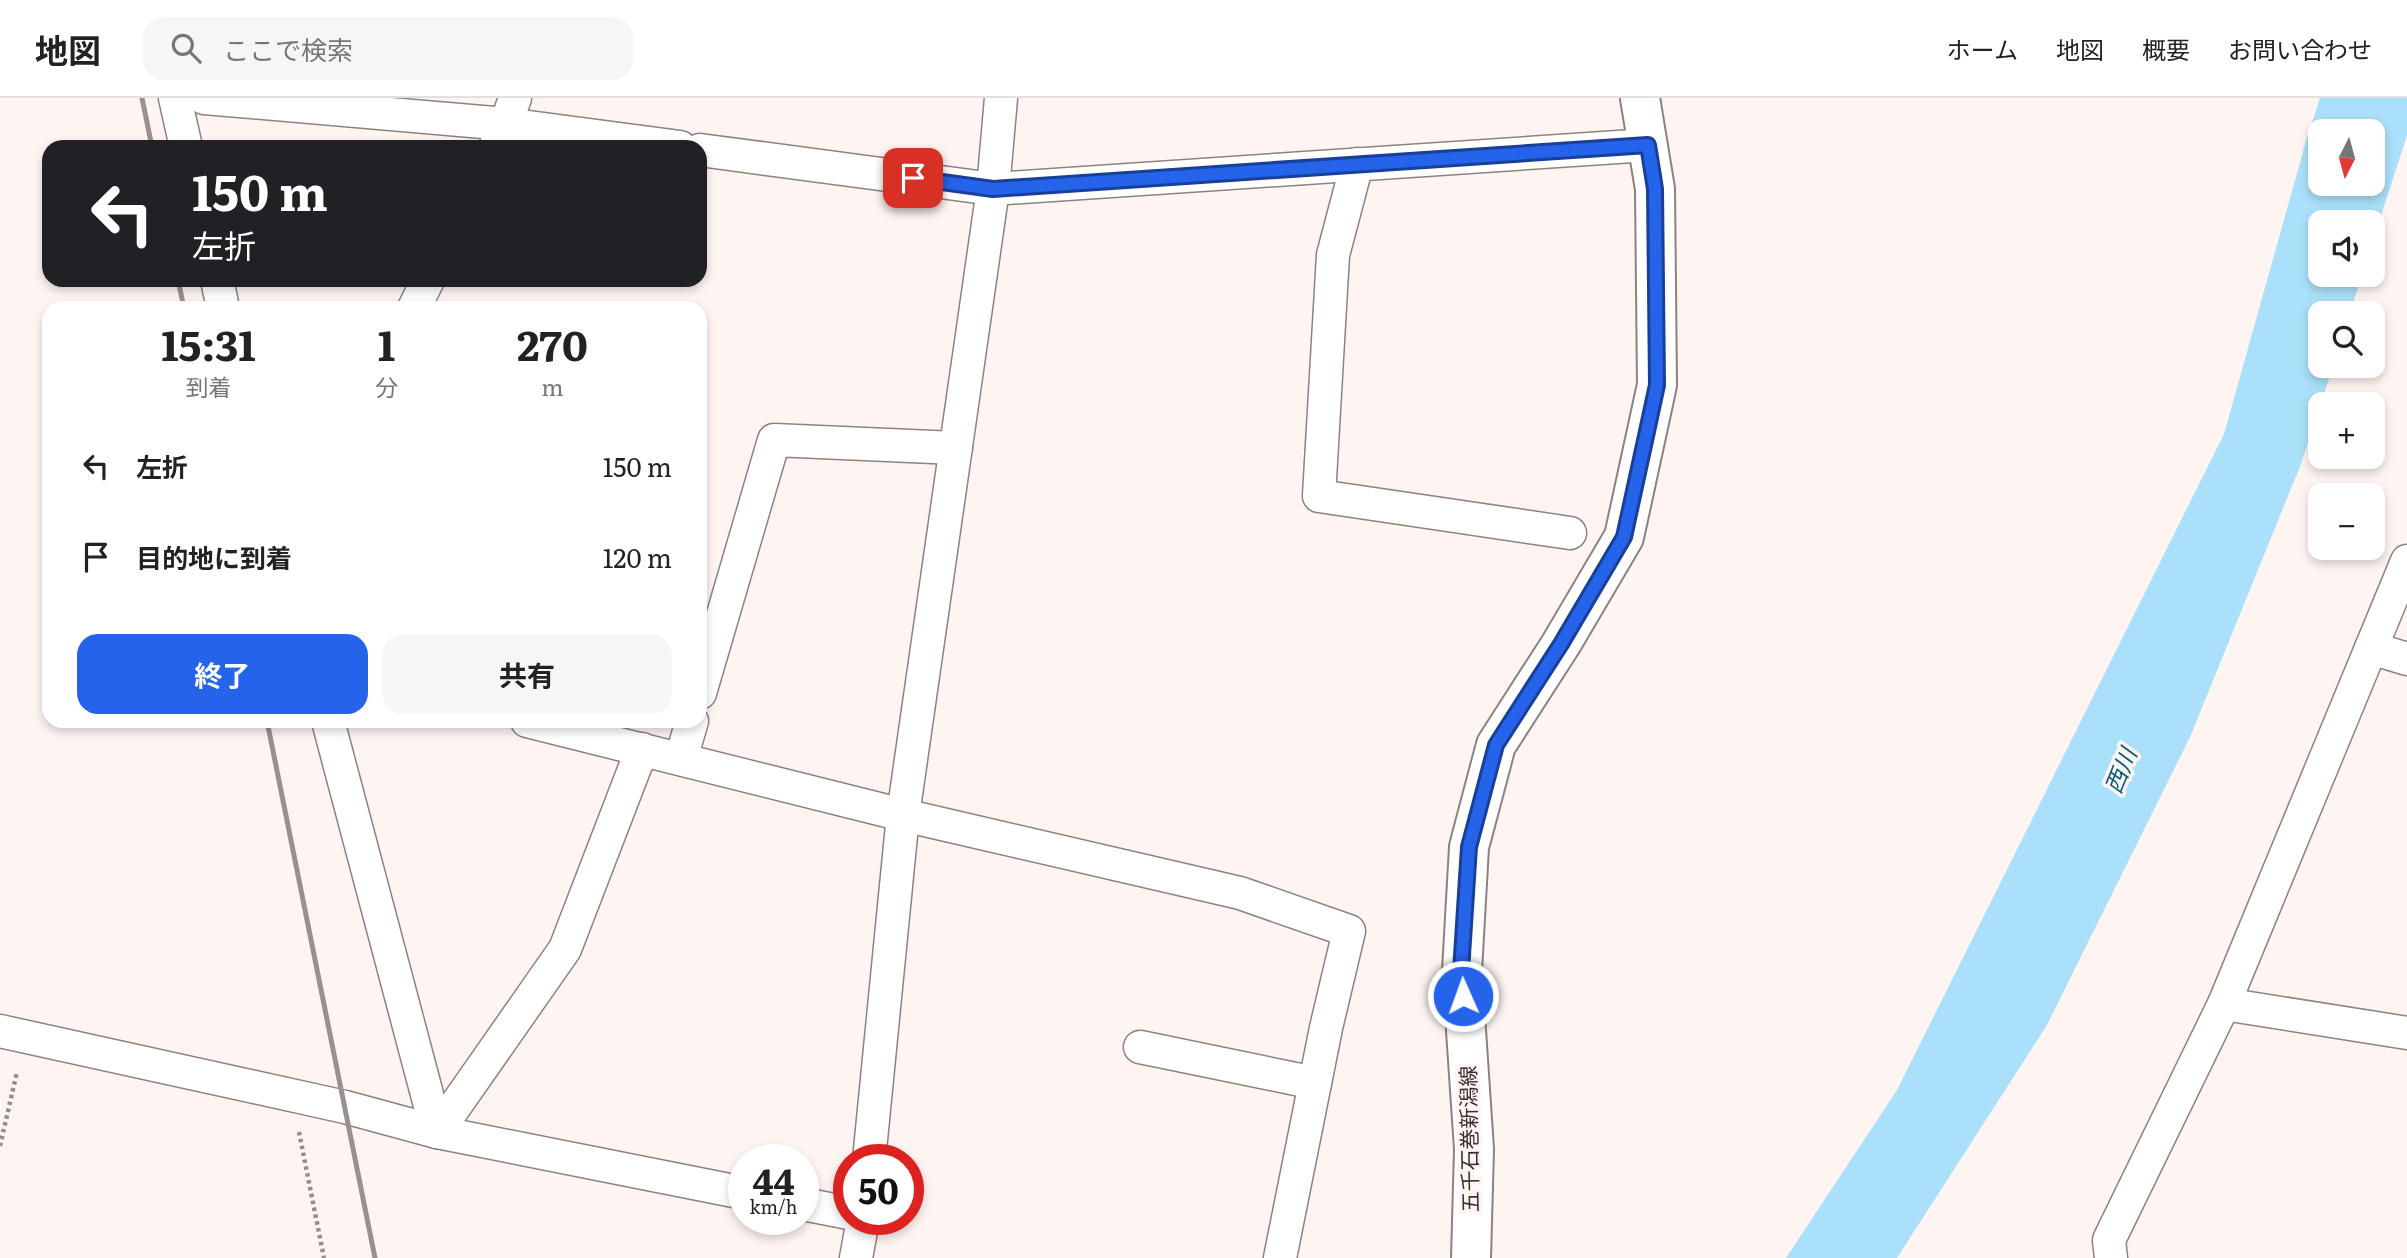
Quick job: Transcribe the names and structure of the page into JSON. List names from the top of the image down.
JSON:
{
  "streets": {
    "main road": ["五千石巻新潟線"]
  },
  "water": ["西川"],
  "north": "bottom",
  "page": {
    "header": "地図",
    "search": "ここで検索",
    "nav": [
      "ホーム",
      "地図",
      "概要",
      "お問い合わせ"
    ],
    "map_buttons": ["+", "−"],
    "turn": ["150 m", "左折"],
    "eta": [
      "15:31",
      "到着",
      "1",
      "分",
      "270",
      "m"
    ],
    "list": [
      {
        "name": "左折",
        "value": "150 m"
      },
      {
        "name": "目的地に到着",
        "value": "120 m"
      }
    ],
    "buttons": ["終了", "共有"],
    "speed": "44 km/h",
    "limit": "50"
  }
}
